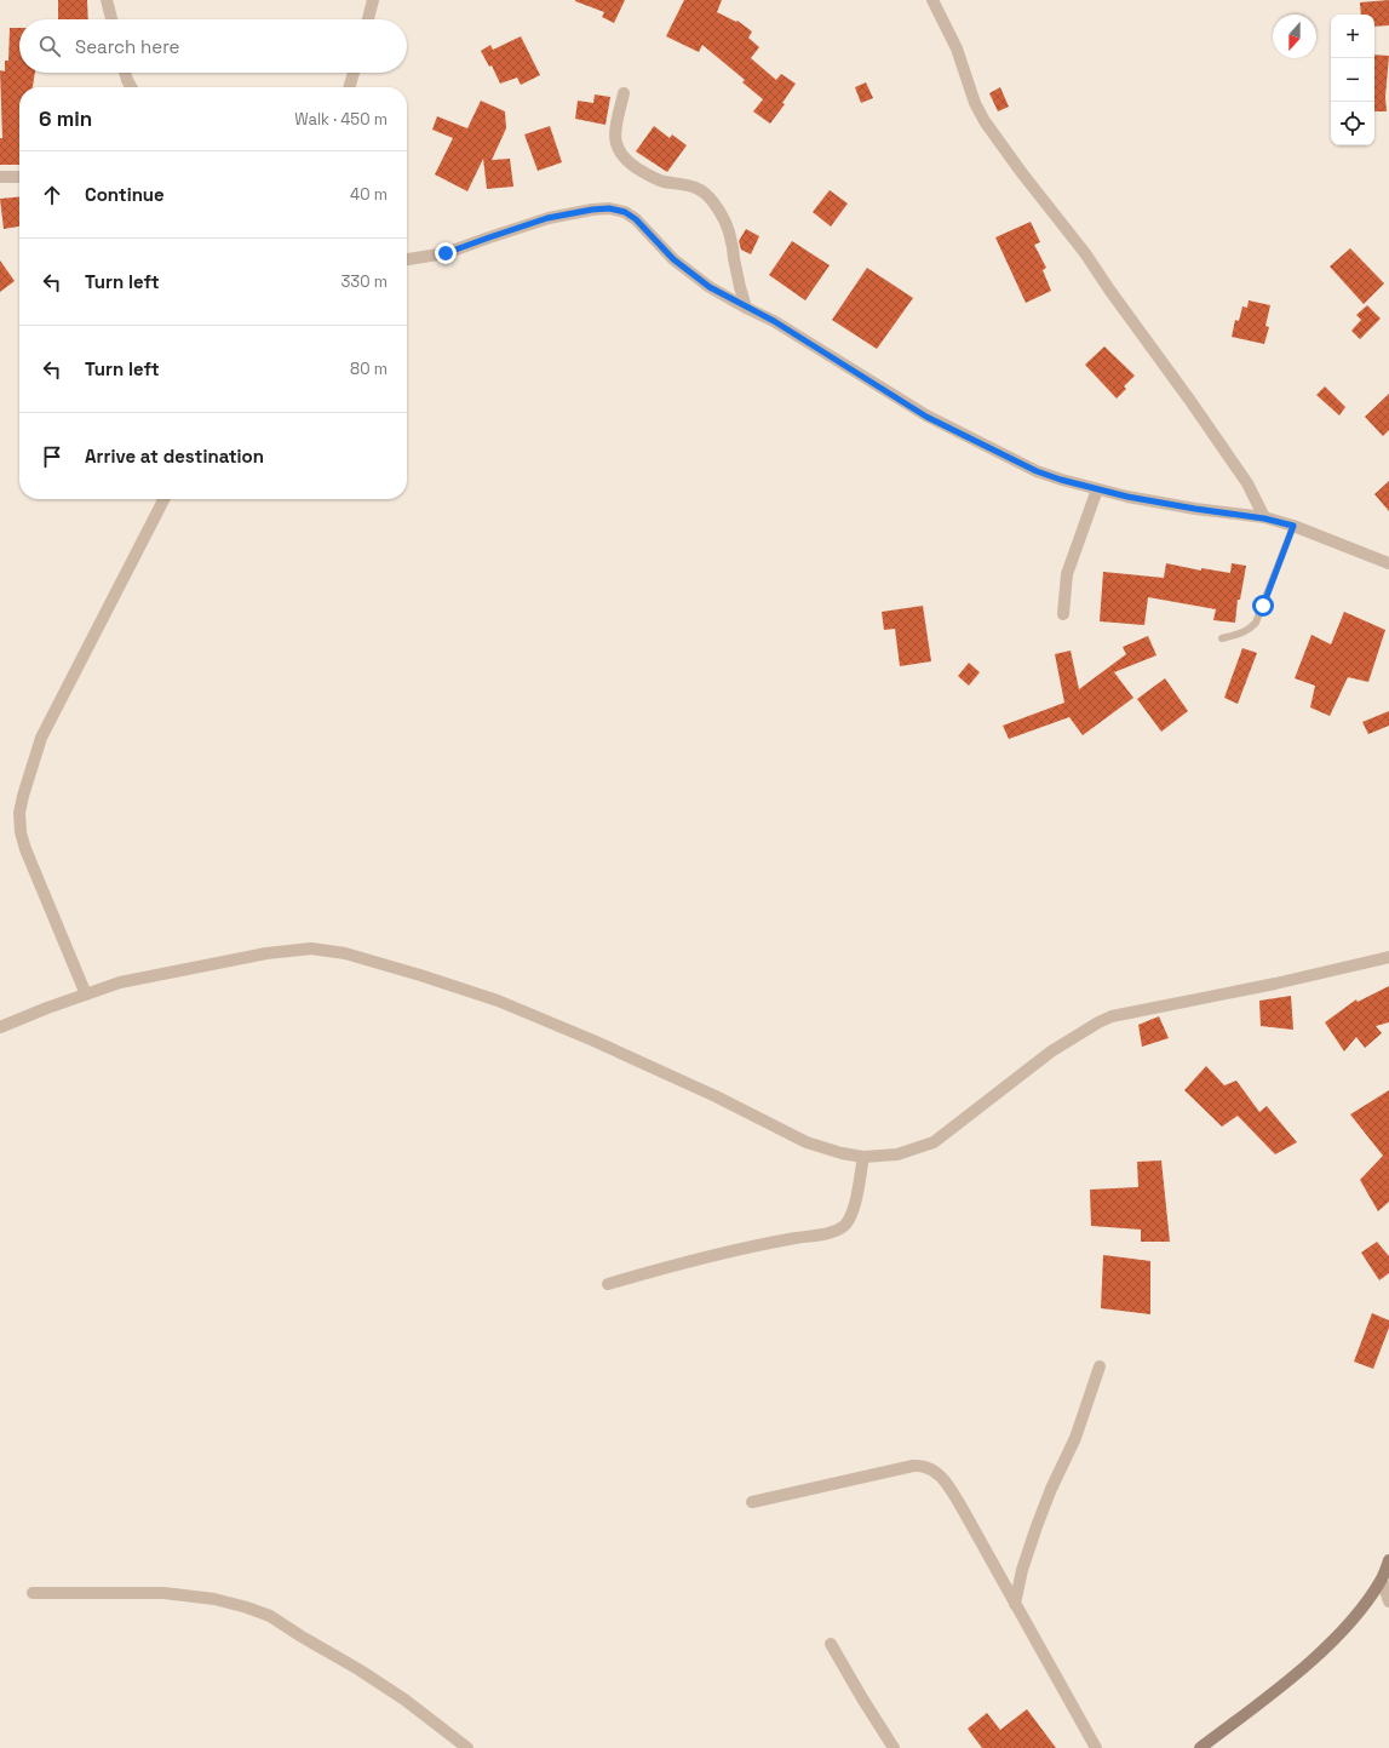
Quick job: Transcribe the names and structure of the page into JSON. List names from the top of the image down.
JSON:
{
  "north": "bottom",
  "page": {
    "map_buttons": ["+", "−"],
    "search": "Search here",
    "heading": ["6 min", "Walk · 450 m"],
    "list": [
      ["Continue", "40 m"],
      ["Turn left", "330 m"],
      ["Turn left", "80 m"],
      "Arrive at destination"
    ]
  }
}
